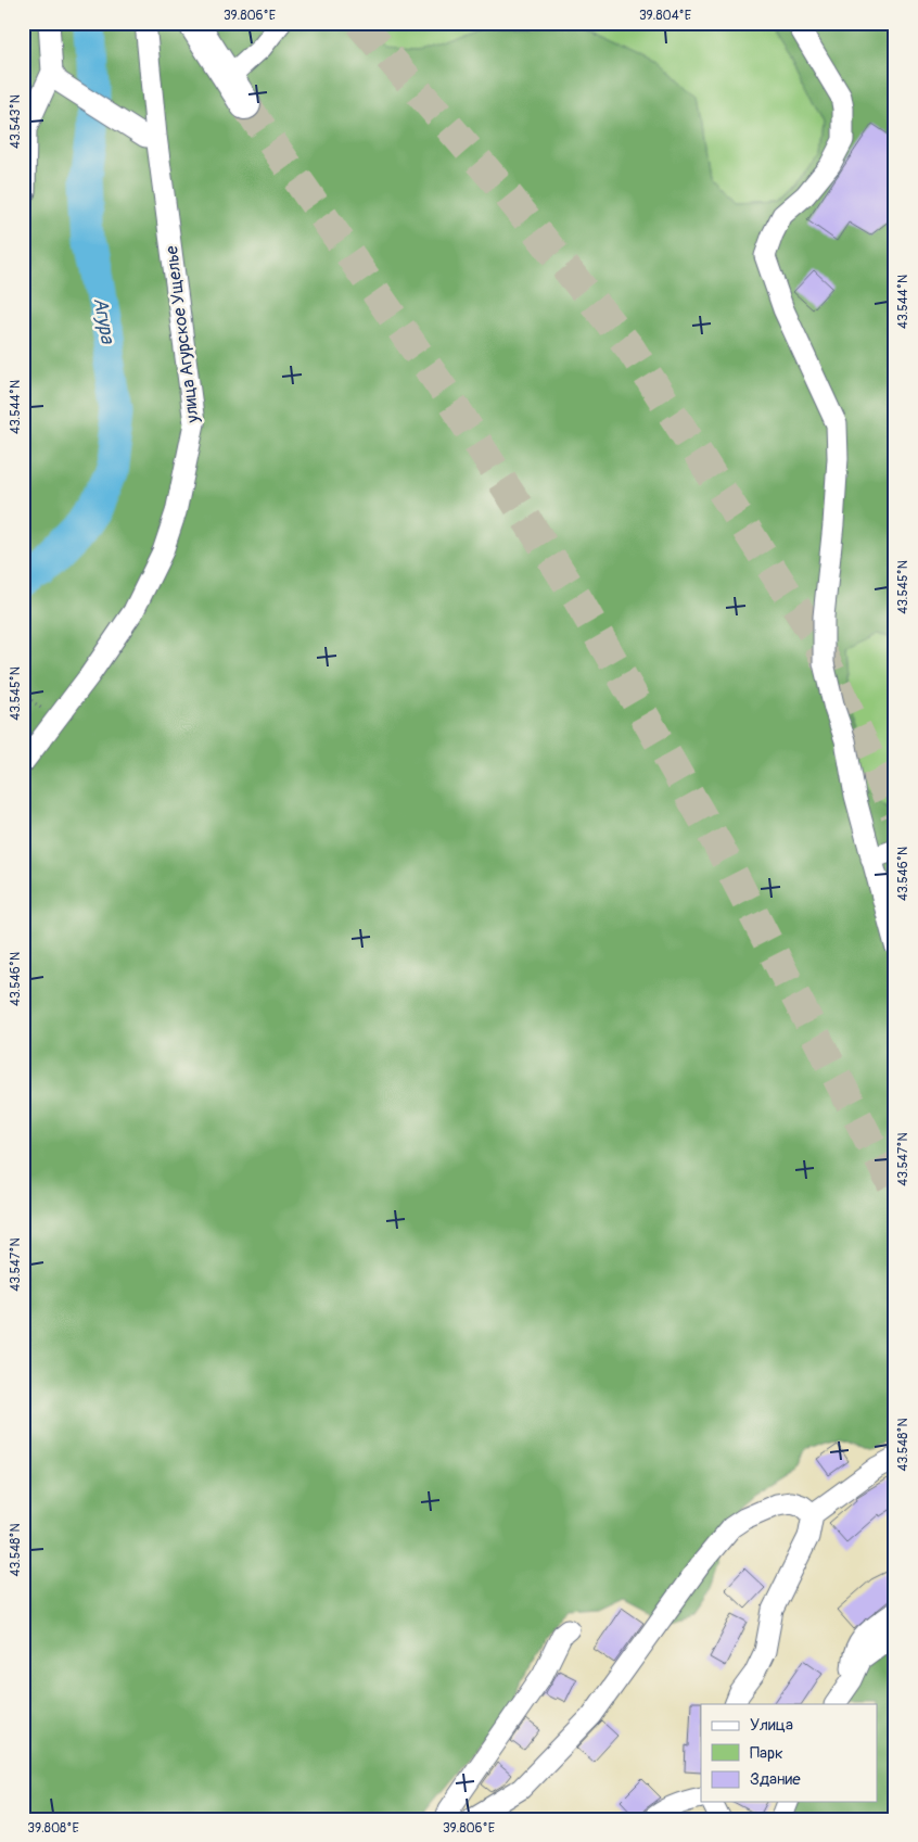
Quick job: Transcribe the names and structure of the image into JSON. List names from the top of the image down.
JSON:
{
  "streets": {
    "street": ["улица Агурское Ущелье"]
  },
  "water": ["Агура"],
  "legend": ["Улица", "Парк", "Здание"],
  "coordinates": [
    "39.806°E",
    "39.804°E",
    "43.543°N",
    "43.544°N",
    "43.545°N",
    "43.546°N",
    "43.547°N",
    "43.548°N",
    "39.808°E"
  ]
}
